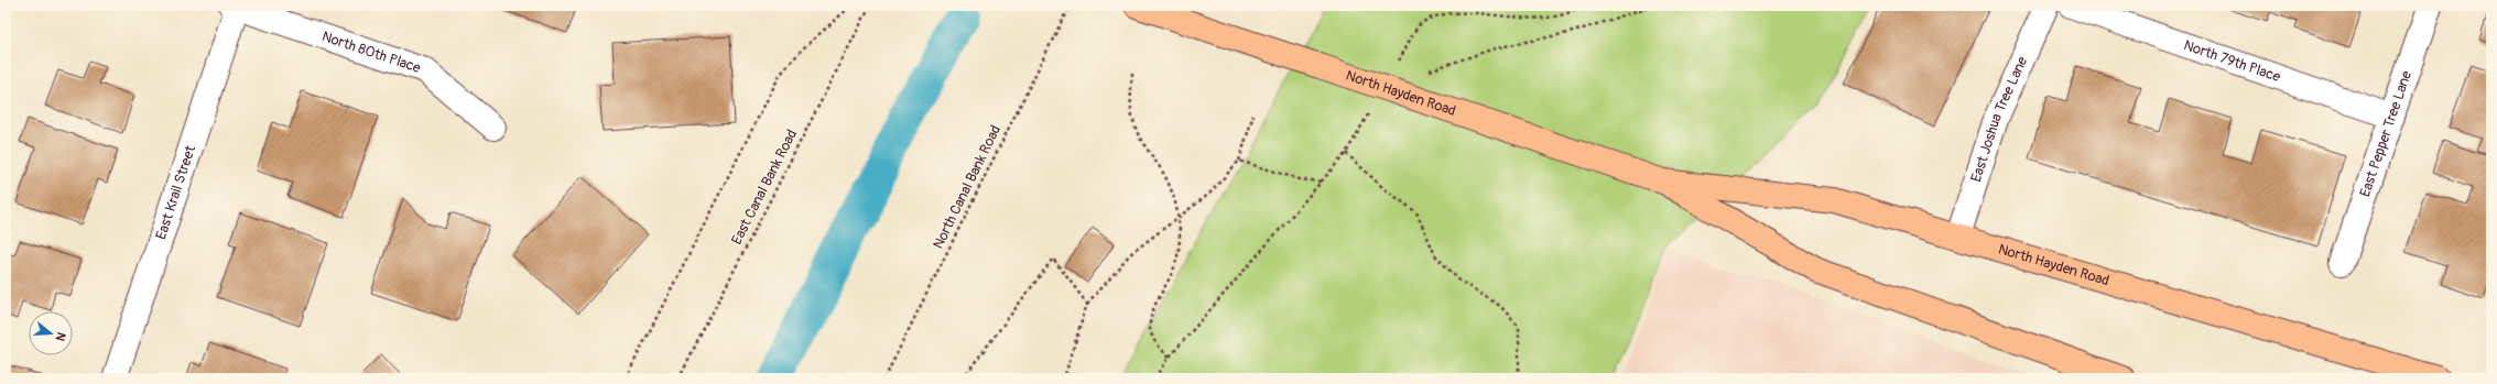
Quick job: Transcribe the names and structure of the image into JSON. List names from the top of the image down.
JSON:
{
  "streets": {
    "main road": ["North Hayden Road"],
    "street": [
      "North 80th Place",
      "North 79th Place",
      "East Joshua Tree Lane",
      "East Pepper Tree Lane",
      "East Krail Street"
    ],
    "path": ["East Canal Bank Road", "North Canal Bank Road"]
  },
  "crossings": [
    ["North 80th Place", "East Krail Street"],
    ["North 79th Place", "East Pepper Tree Lane"],
    ["North Hayden Road", "East Joshua Tree Lane"]
  ],
  "north": "right"
}
